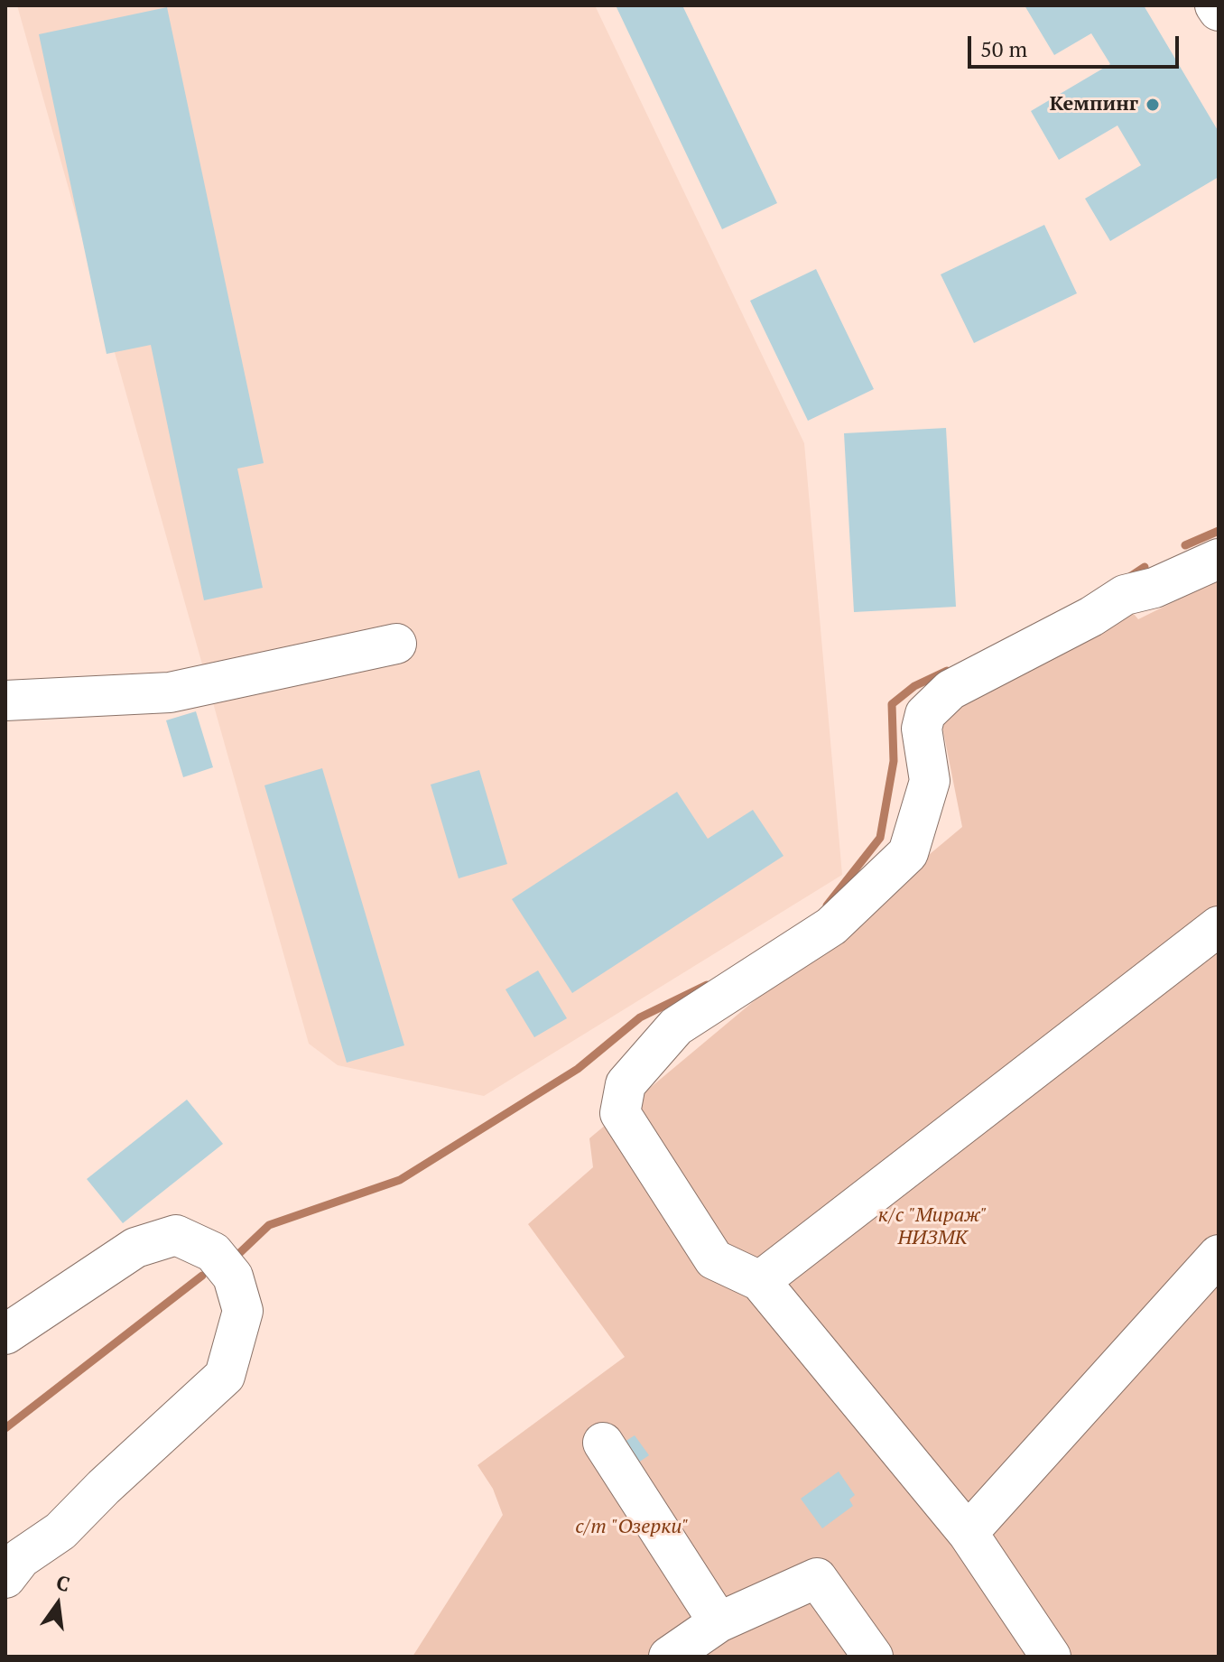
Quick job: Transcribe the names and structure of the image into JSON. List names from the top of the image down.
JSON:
{
  "parks": ["к/с \"Мираж\" НИЗМК", "с/т \"Озерки\""],
  "places": ["Кемпинг"],
  "scale_bar": "50 m",
  "north": "top"
}
